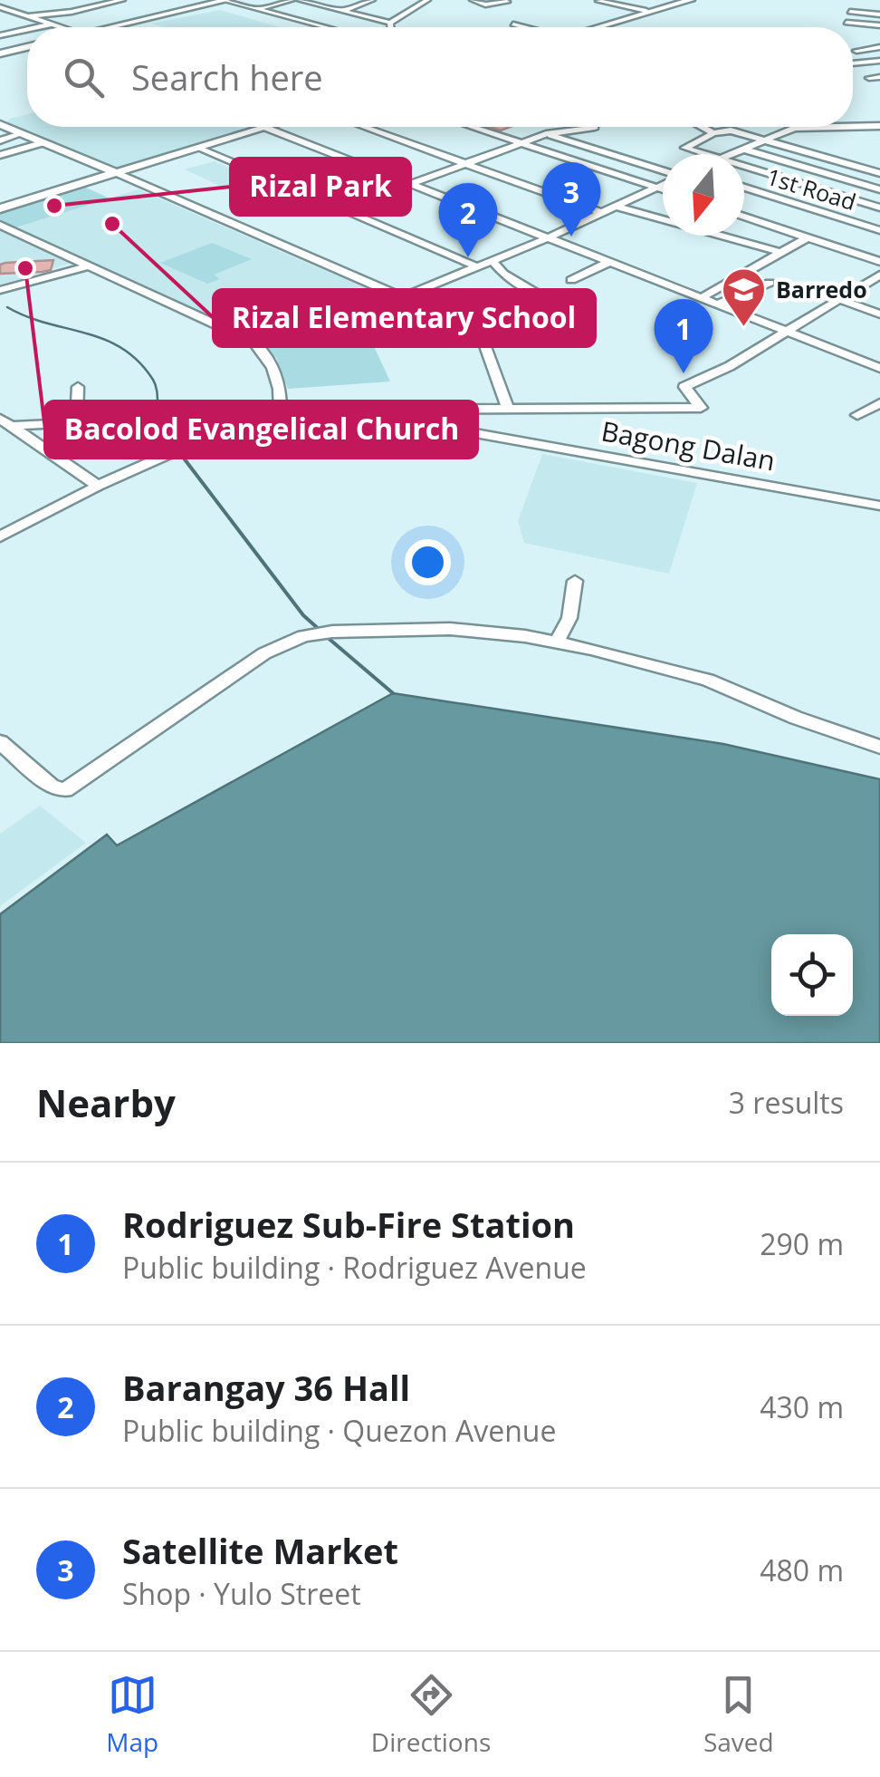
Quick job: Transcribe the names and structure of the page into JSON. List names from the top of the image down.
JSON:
{
  "streets": {
    "street": ["1st Road", "Bagong Dalan"]
  },
  "places": {
    "other": ["Rizal Park", "Rizal Elementary School", "Bacolod Evangelical Church"],
    "school or university": ["Barredo"]
  },
  "north": "bottom",
  "page": {
    "search": "Search here",
    "pins": ["3", "2", "1"],
    "heading": ["Nearby", "3 results"],
    "list": [
      {
        "mark": "1",
        "name": "Rodriguez Sub-Fire Station",
        "note": "Public building · Rodriguez Avenue",
        "value": "290 m"
      },
      {
        "mark": "2",
        "name": "Barangay 36 Hall",
        "note": "Public building · Quezon Avenue",
        "value": "430 m"
      },
      {
        "mark": "3",
        "name": "Satellite Market",
        "note": "Shop · Yulo Street",
        "value": "480 m"
      }
    ],
    "nav": ["Map", "Directions", "Saved"]
  }
}
